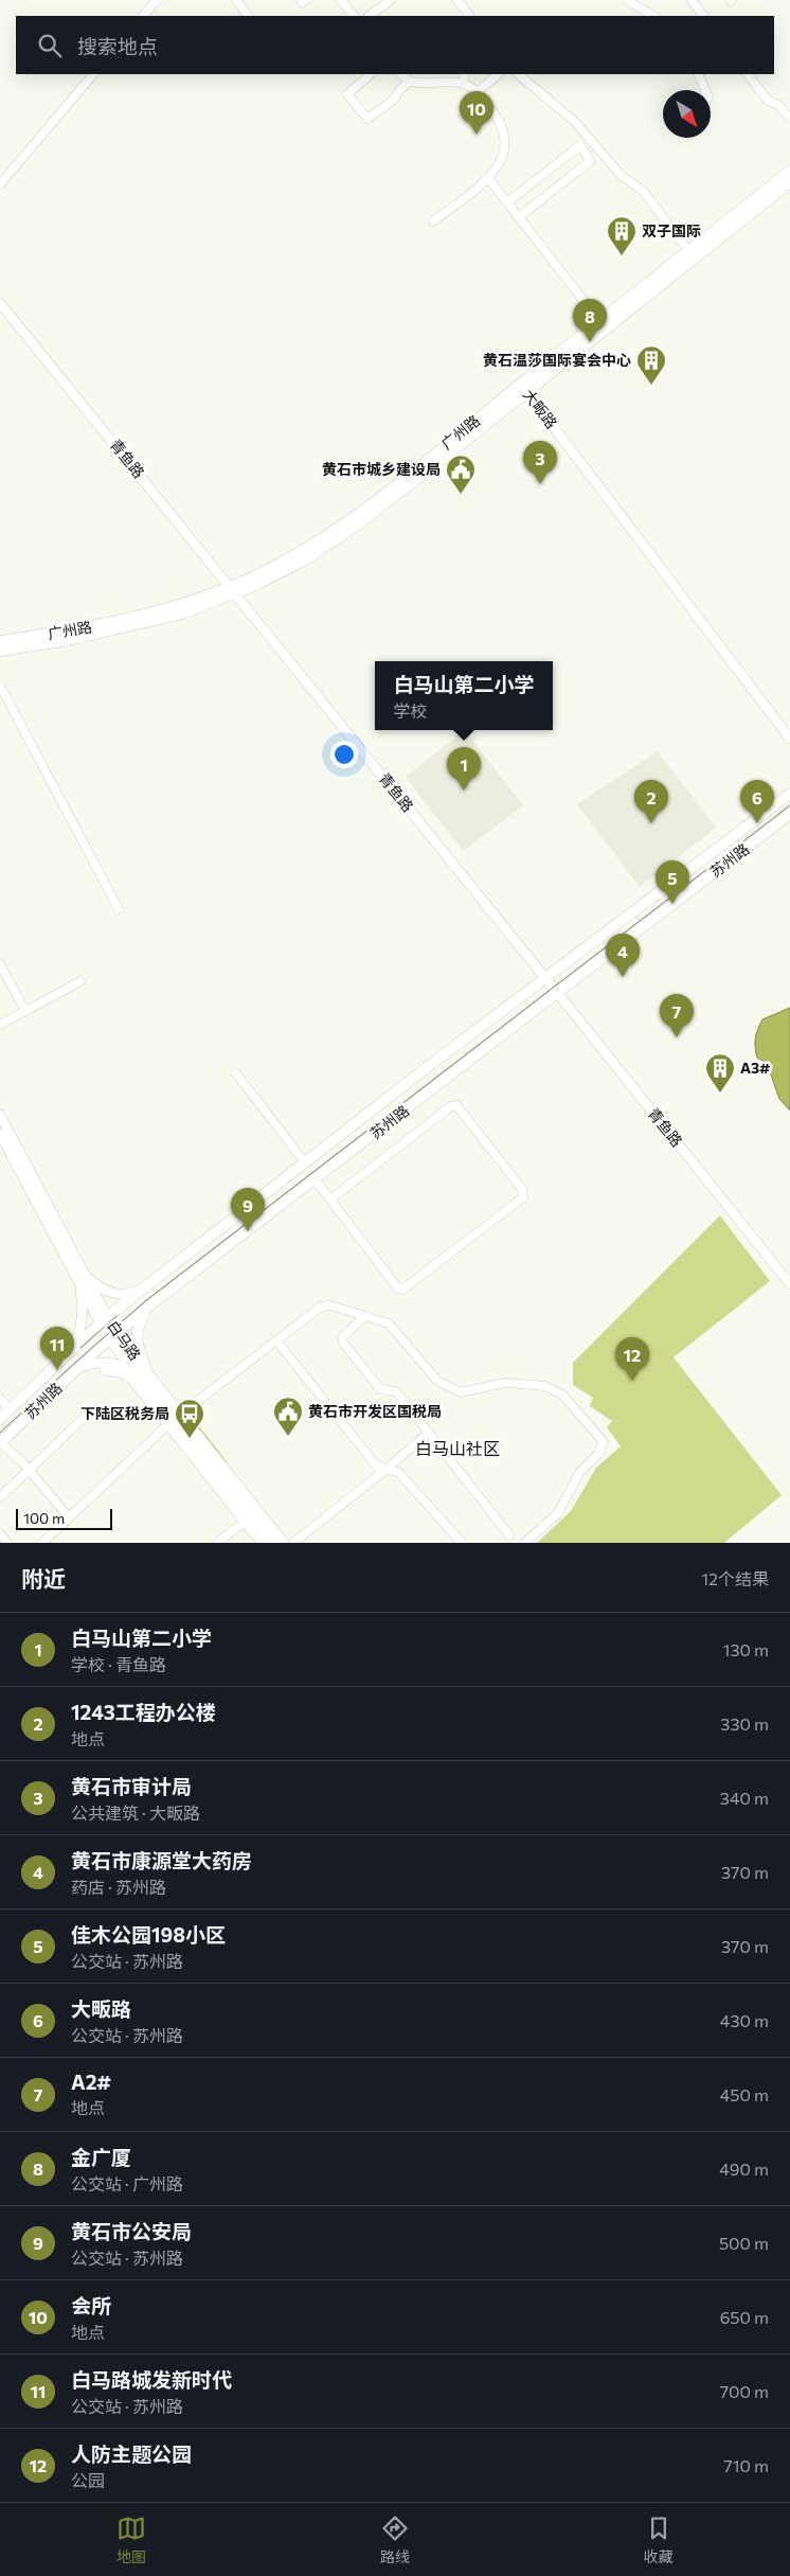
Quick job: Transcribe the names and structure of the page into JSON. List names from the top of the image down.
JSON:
{
  "streets": {
    "main road": ["广州路", "苏州路"],
    "street": ["大畈路", "青鱼路", "白马路"]
  },
  "crossings": [
    ["大畈路", "广州路"],
    ["广州路", "青鱼路"],
    ["青鱼路", "苏州路"],
    ["苏州路", "白马路"]
  ],
  "districts": ["白马山社区"],
  "places": {
    "building": ["双子国际", "黄石温莎国际宴会中心", "A3#"],
    "public building": ["黄石市城乡建设局", "黄石市开发区国税局"],
    "bus stop": ["下陆区税务局"]
  },
  "scale_bar": "100 m",
  "north": "bottom right",
  "page": {
    "search": "搜索地点",
    "pins": [
      "10",
      "8",
      "3",
      "1",
      "2",
      "6",
      "5",
      "4",
      "7",
      "9",
      "11",
      "12"
    ],
    "popup": ["白马山第二小学", "学校"],
    "scale": "100 m",
    "heading": ["附近", "12个结果"],
    "list": [
      {
        "mark": "1",
        "name": "白马山第二小学",
        "note": "学校 · 青鱼路",
        "value": "130 m"
      },
      {
        "mark": "2",
        "name": "1243工程办公楼",
        "note": "地点",
        "value": "330 m"
      },
      {
        "mark": "3",
        "name": "黄石市审计局",
        "note": "公共建筑 · 大畈路",
        "value": "340 m"
      },
      {
        "mark": "4",
        "name": "黄石市康源堂大药房",
        "note": "药店 · 苏州路",
        "value": "370 m"
      },
      {
        "mark": "5",
        "name": "佳木公园198小区",
        "note": "公交站 · 苏州路",
        "value": "370 m"
      },
      {
        "mark": "6",
        "name": "大畈路",
        "note": "公交站 · 苏州路",
        "value": "430 m"
      },
      {
        "mark": "7",
        "name": "A2#",
        "note": "地点",
        "value": "450 m"
      },
      {
        "mark": "8",
        "name": "金广厦",
        "note": "公交站 · 广州路",
        "value": "490 m"
      },
      {
        "mark": "9",
        "name": "黄石市公安局",
        "note": "公交站 · 苏州路",
        "value": "500 m"
      },
      {
        "mark": "10",
        "name": "会所",
        "note": "地点",
        "value": "650 m"
      },
      {
        "mark": "11",
        "name": "白马路城发新时代",
        "note": "公交站 · 苏州路",
        "value": "700 m"
      },
      {
        "mark": "12",
        "name": "人防主题公园",
        "note": "公园",
        "value": "710 m"
      }
    ],
    "nav": ["地图", "路线", "收藏"]
  }
}
